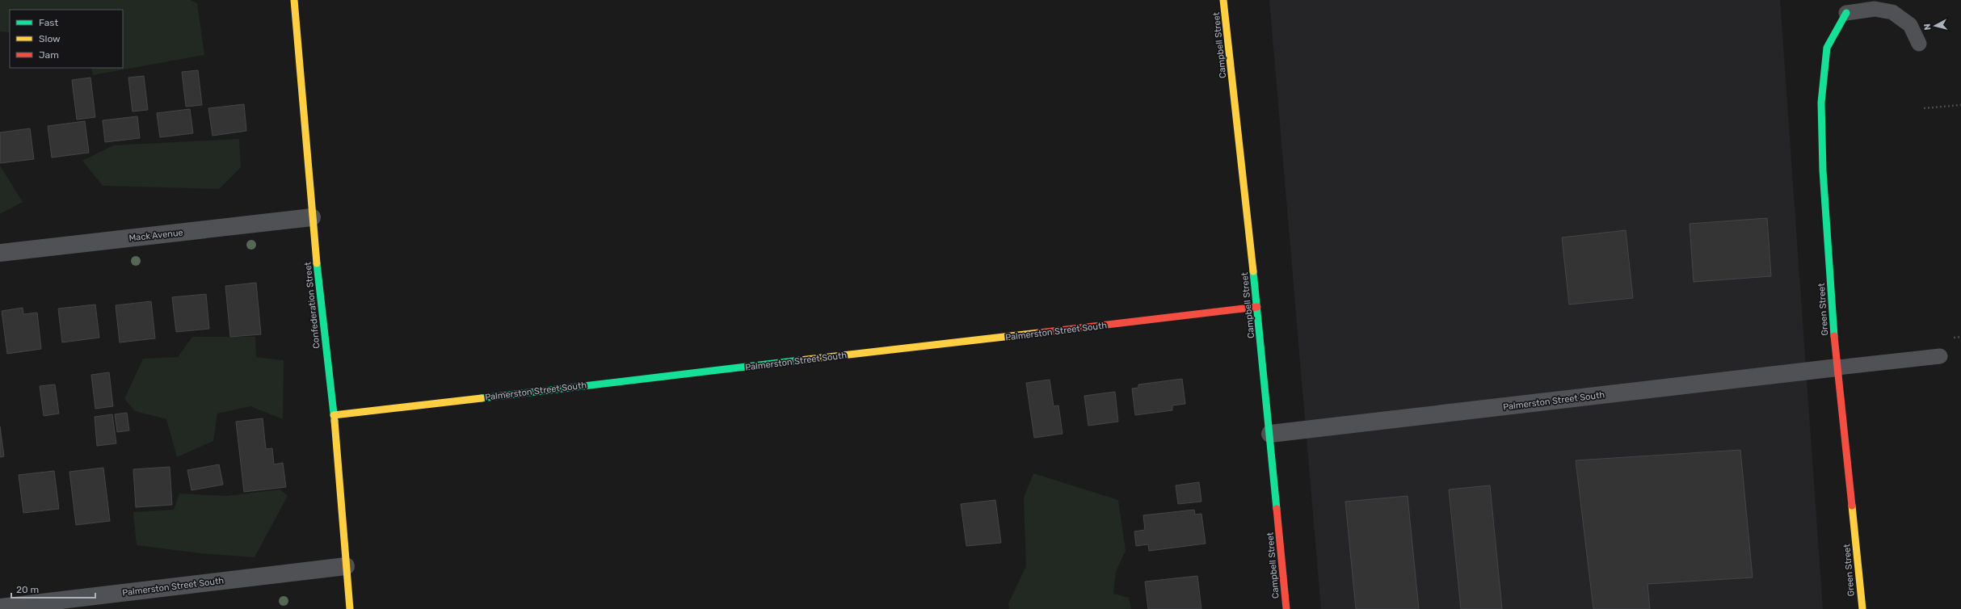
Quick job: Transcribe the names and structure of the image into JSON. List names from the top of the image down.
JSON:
{
  "streets": {
    "street": [
      "Campbell Street",
      "Mack Avenue",
      "Confederation Street",
      "Green Street",
      "Palmerston Street South"
    ]
  },
  "crossings": [
    ["Campbell Street", "Palmerston Street South"],
    ["Mack Avenue", "Confederation Street"],
    ["Confederation Street", "Palmerston Street South"],
    ["Green Street", "Palmerston Street South"]
  ],
  "legend": ["Fast", "Slow", "Jam"],
  "scale_bar": "20 m",
  "north": "left"
}
